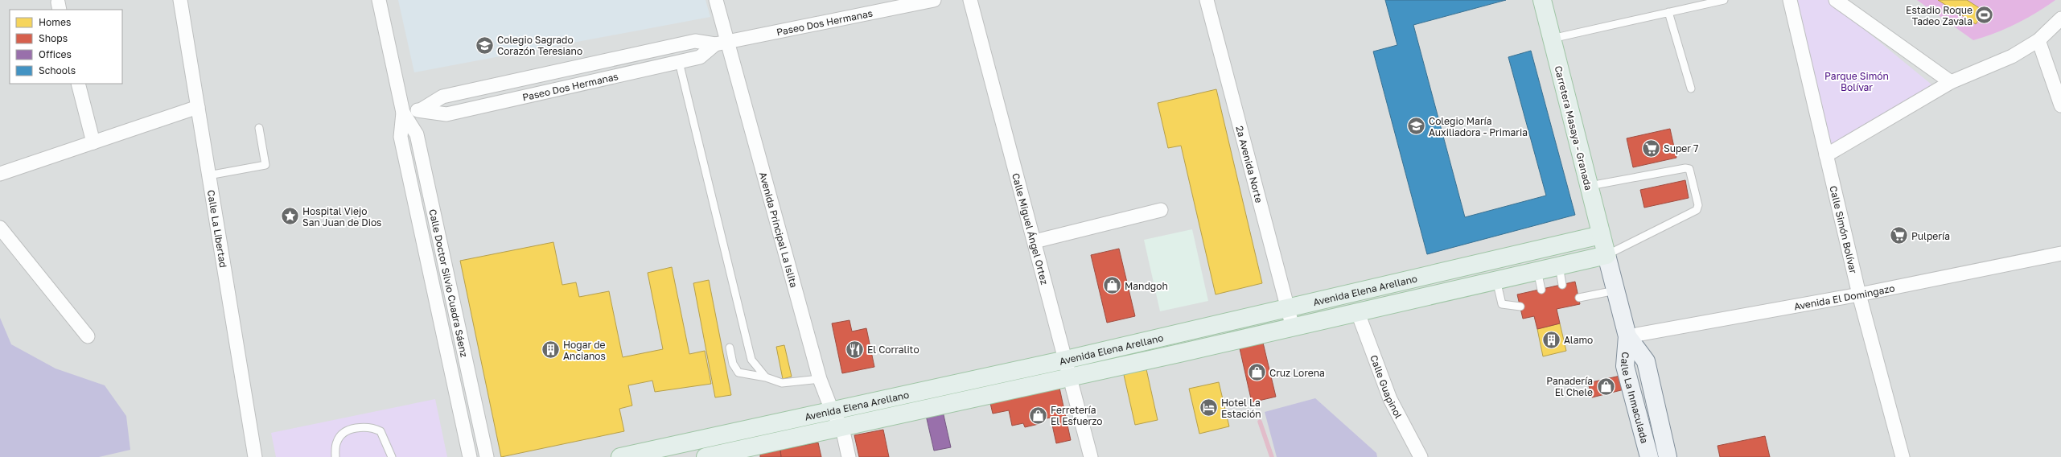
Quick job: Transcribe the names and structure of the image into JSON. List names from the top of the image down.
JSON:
{
  "streets": {
    "highway": ["Carretera Masaya - Granada", "Avenida Elena Arellano"],
    "main road": ["Calle La Inmaculada"],
    "street": [
      "Paseo Dos Hermanas",
      "2a Avenida Norte",
      "Calle La Libertad",
      "Calle Miguel Ángel Ortez",
      "Calle Simón Bolívar",
      "Avenida Principal La Islita",
      "Calle Doctor Silvio Cuadra Sáenz",
      "Avenida El Domingazo",
      "Calle Guapinol"
    ]
  },
  "crossings": [
    ["Paseo Dos Hermanas", "Avenida Principal La Islita"],
    ["Paseo Dos Hermanas", "Calle Doctor Silvio Cuadra Sáenz"],
    ["Carretera Masaya - Granada", "Avenida Elena Arellano"],
    ["Carretera Masaya - Granada", "Calle La Inmaculada"],
    ["2a Avenida Norte", "Avenida Elena Arellano"],
    ["Calle Miguel Ángel Ortez", "Avenida Elena Arellano"],
    ["Calle Simón Bolívar", "Avenida El Domingazo"],
    ["Avenida Principal La Islita", "Avenida Elena Arellano"],
    ["Avenida Elena Arellano", "Calle Guapinol"],
    ["Avenida Elena Arellano", "Calle La Inmaculada"],
    ["Avenida El Domingazo", "Calle La Inmaculada"]
  ],
  "parks": ["Parque Simón Bolívar"],
  "places": {
    "sports": ["Estadio Roque Tadeo Zavala"],
    "school or university": ["Colegio Sagrado Corazón Teresiano", "Colegio María Auxiliadora - Primaria"],
    "supermarket": ["Super 7", "Pulpería"],
    "place": ["Hospital Viejo San Juan de Dios"],
    "shop": [
      "Mandgoh",
      "Cruz Lorena",
      "Panadería El Chele",
      "Ferretería El Esfuerzo"
    ],
    "building": ["Alamo", "Hogar de Ancianos"],
    "restaurant": ["El Corralito"],
    "hotel": ["Hotel La Estación"]
  },
  "legend": [
    "Homes",
    "Shops",
    "Offices",
    "Schools"
  ]
}
